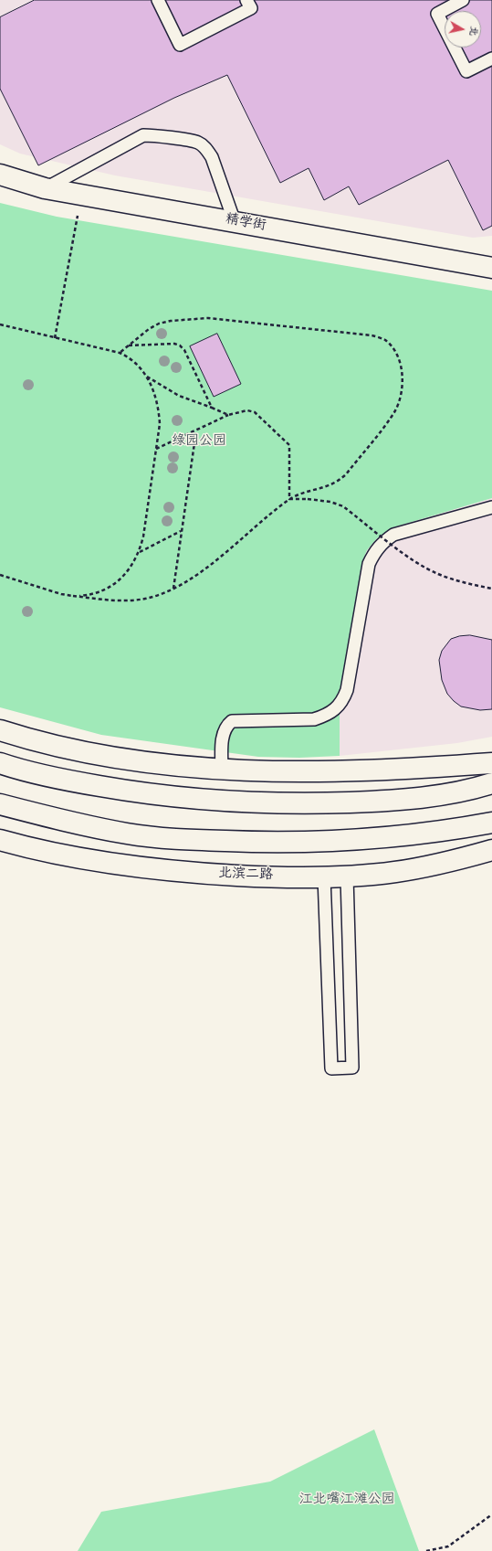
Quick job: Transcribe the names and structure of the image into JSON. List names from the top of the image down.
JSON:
{
  "streets": {
    "street": ["精学街", "北滨二路"]
  },
  "parks": ["绿园公园", "江北嘴江滩公园"],
  "north": "right"
}
